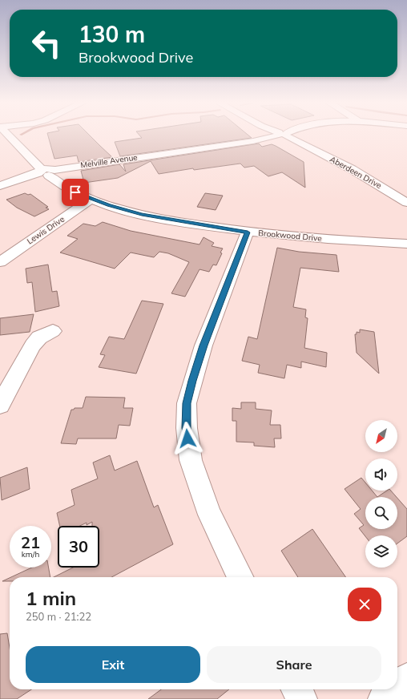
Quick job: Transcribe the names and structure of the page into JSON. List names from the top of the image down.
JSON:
{
  "streets": {
    "street": [
      "Melville Avenue",
      "Aberdeen Drive",
      "Lewis Drive",
      "Brookwood Drive"
    ]
  },
  "crossings": [
    ["Melville Avenue", "Brookwood Drive"],
    ["Lewis Drive", "Brookwood Drive"]
  ],
  "north": "bottom left",
  "page": {
    "turn": ["130 m", "Brookwood Drive"],
    "speed": "21 km/h",
    "limit": "30",
    "heading": ["1 min", "250 m · 21:22"],
    "buttons": ["Exit", "Share"]
  }
}
